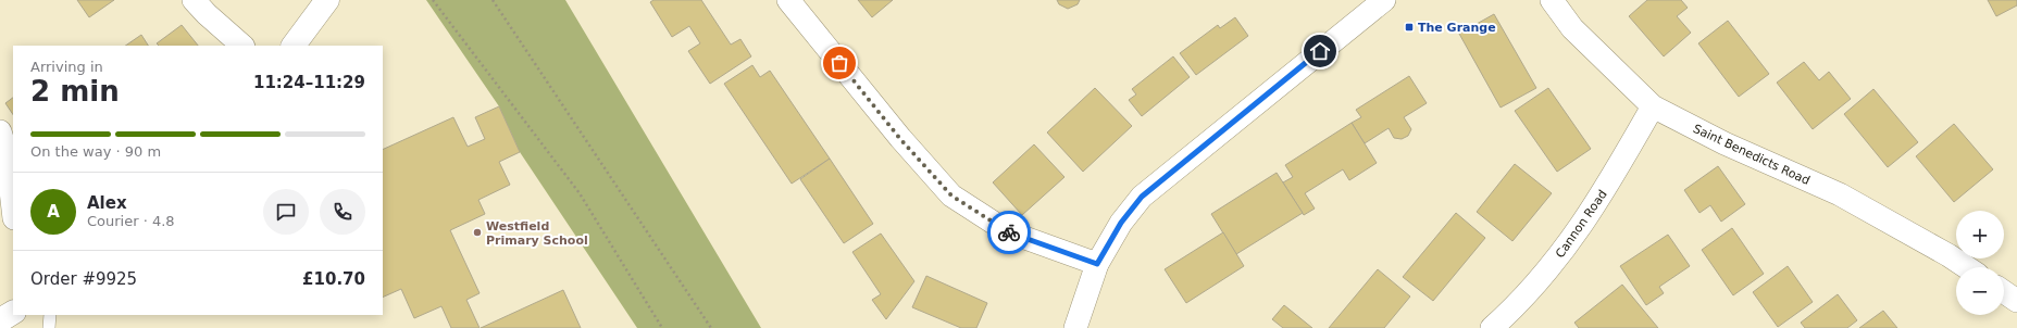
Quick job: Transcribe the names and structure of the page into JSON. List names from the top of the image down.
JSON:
{
  "streets": {
    "street": ["Saint Benedicts Road", "Cannon Road"]
  },
  "crossings": [
    ["Saint Benedicts Road", "Cannon Road"]
  ],
  "places": {
    "transit": ["The Grange"],
    "other": ["Westfield Primary School"]
  },
  "page": {
    "heading": ["2 min", "Arriving in", "11:24–11:29"],
    "panel": [
      "Alex",
      "Courier · 4.8",
      "Order #9925",
      "£10.70"
    ],
    "bar": "On the way · 90 m",
    "round": "A",
    "map_buttons": ["+", "−"]
  }
}
